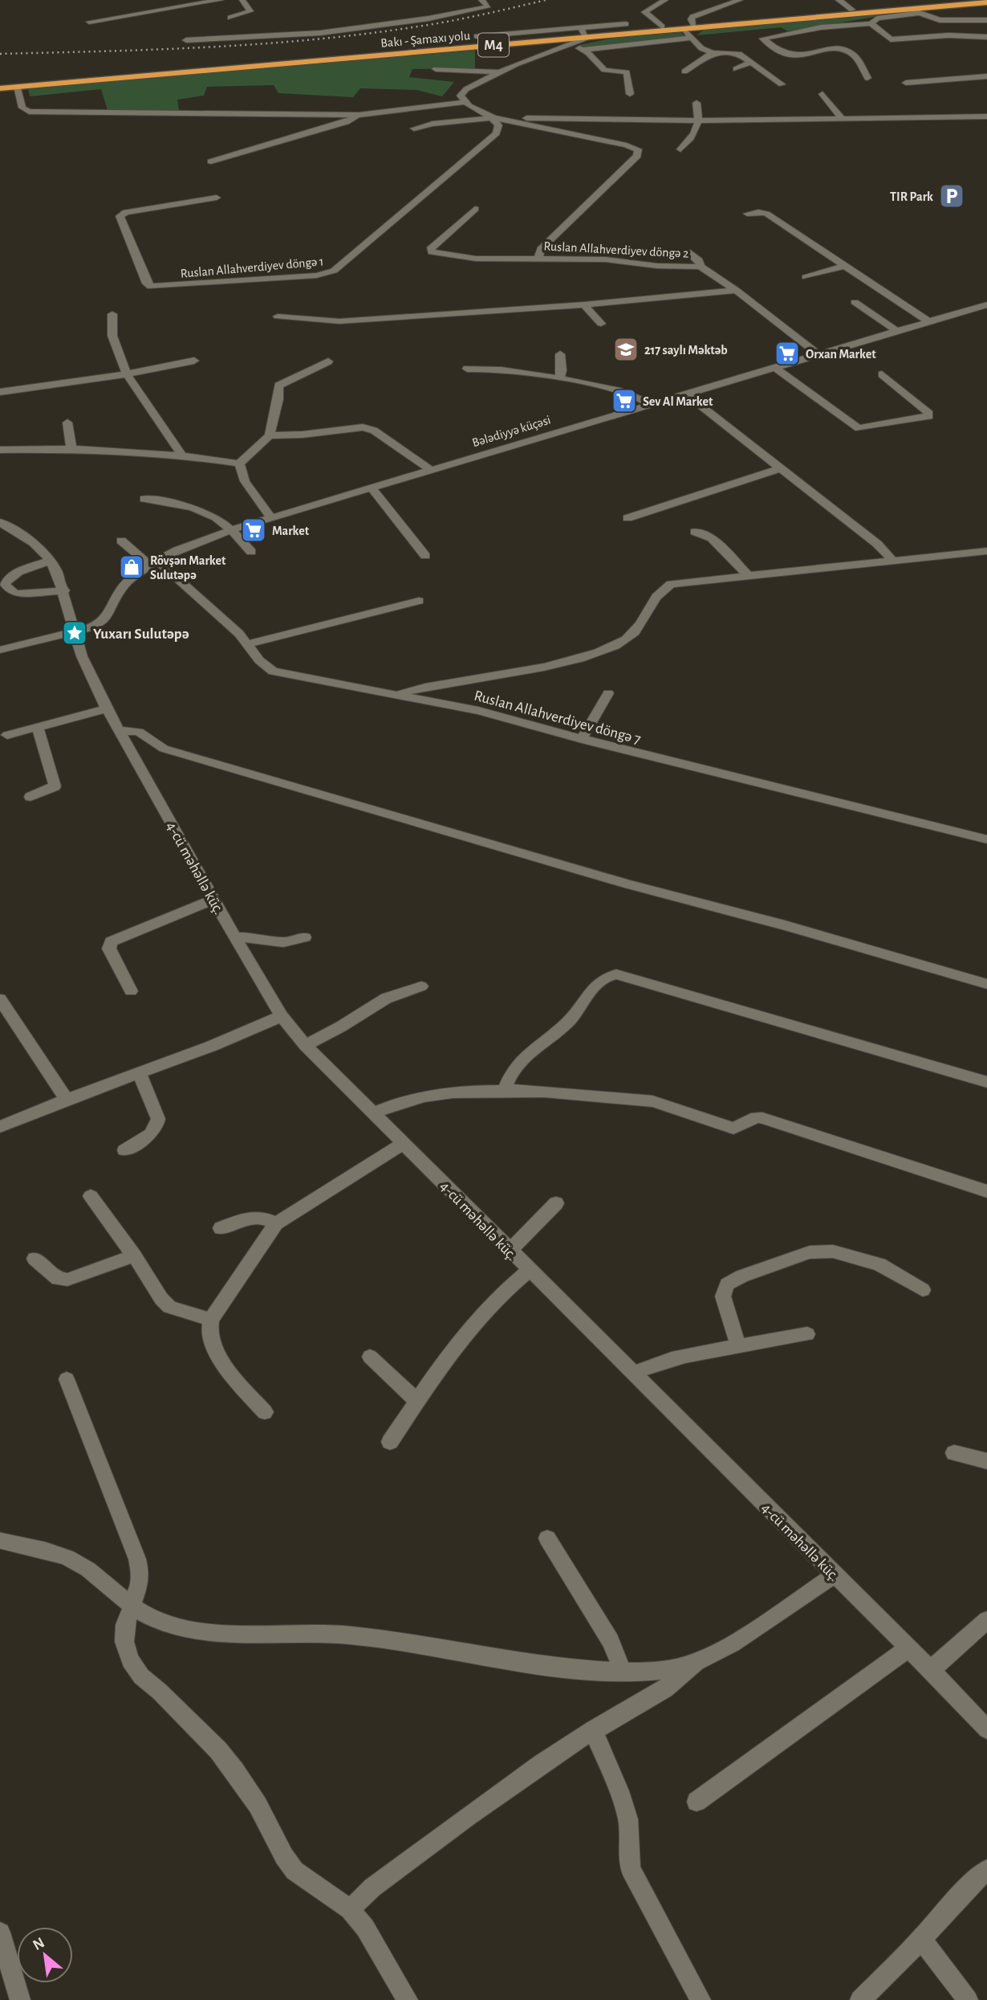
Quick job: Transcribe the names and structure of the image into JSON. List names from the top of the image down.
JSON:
{
  "streets": {
    "highway": ["Bakı - Şamaxı yolu", "M4"],
    "street": [
      "Ruslan Allahverdiyev döngə 2",
      "Ruslan Allahverdiyev döngə 1",
      "Bələdiyyə küçəsi",
      "Ruslan Allahverdiyev döngə 7",
      "4-cü məhəllə küç."
    ]
  },
  "crossings": [
    ["Ruslan Allahverdiyev döngə 2", "Ruslan Allahverdiyev döngə 1"],
    ["Ruslan Allahverdiyev döngə 2", "Bələdiyyə küçəsi"],
    ["Bələdiyyə küçəsi", "Ruslan Allahverdiyev döngə 7"],
    ["Bələdiyyə küçəsi", "4-cü məhəllə küç."]
  ],
  "places": {
    "parking": ["TIR Park"],
    "school or university": ["217 saylı Məktəb"],
    "supermarket": ["Orxan Market", "Sev Al Market", "Market"],
    "shop": ["Rövşən Market Sulutəpə"],
    "place": ["Yuxarı Sulutəpə"]
  },
  "north": "top left"
}
